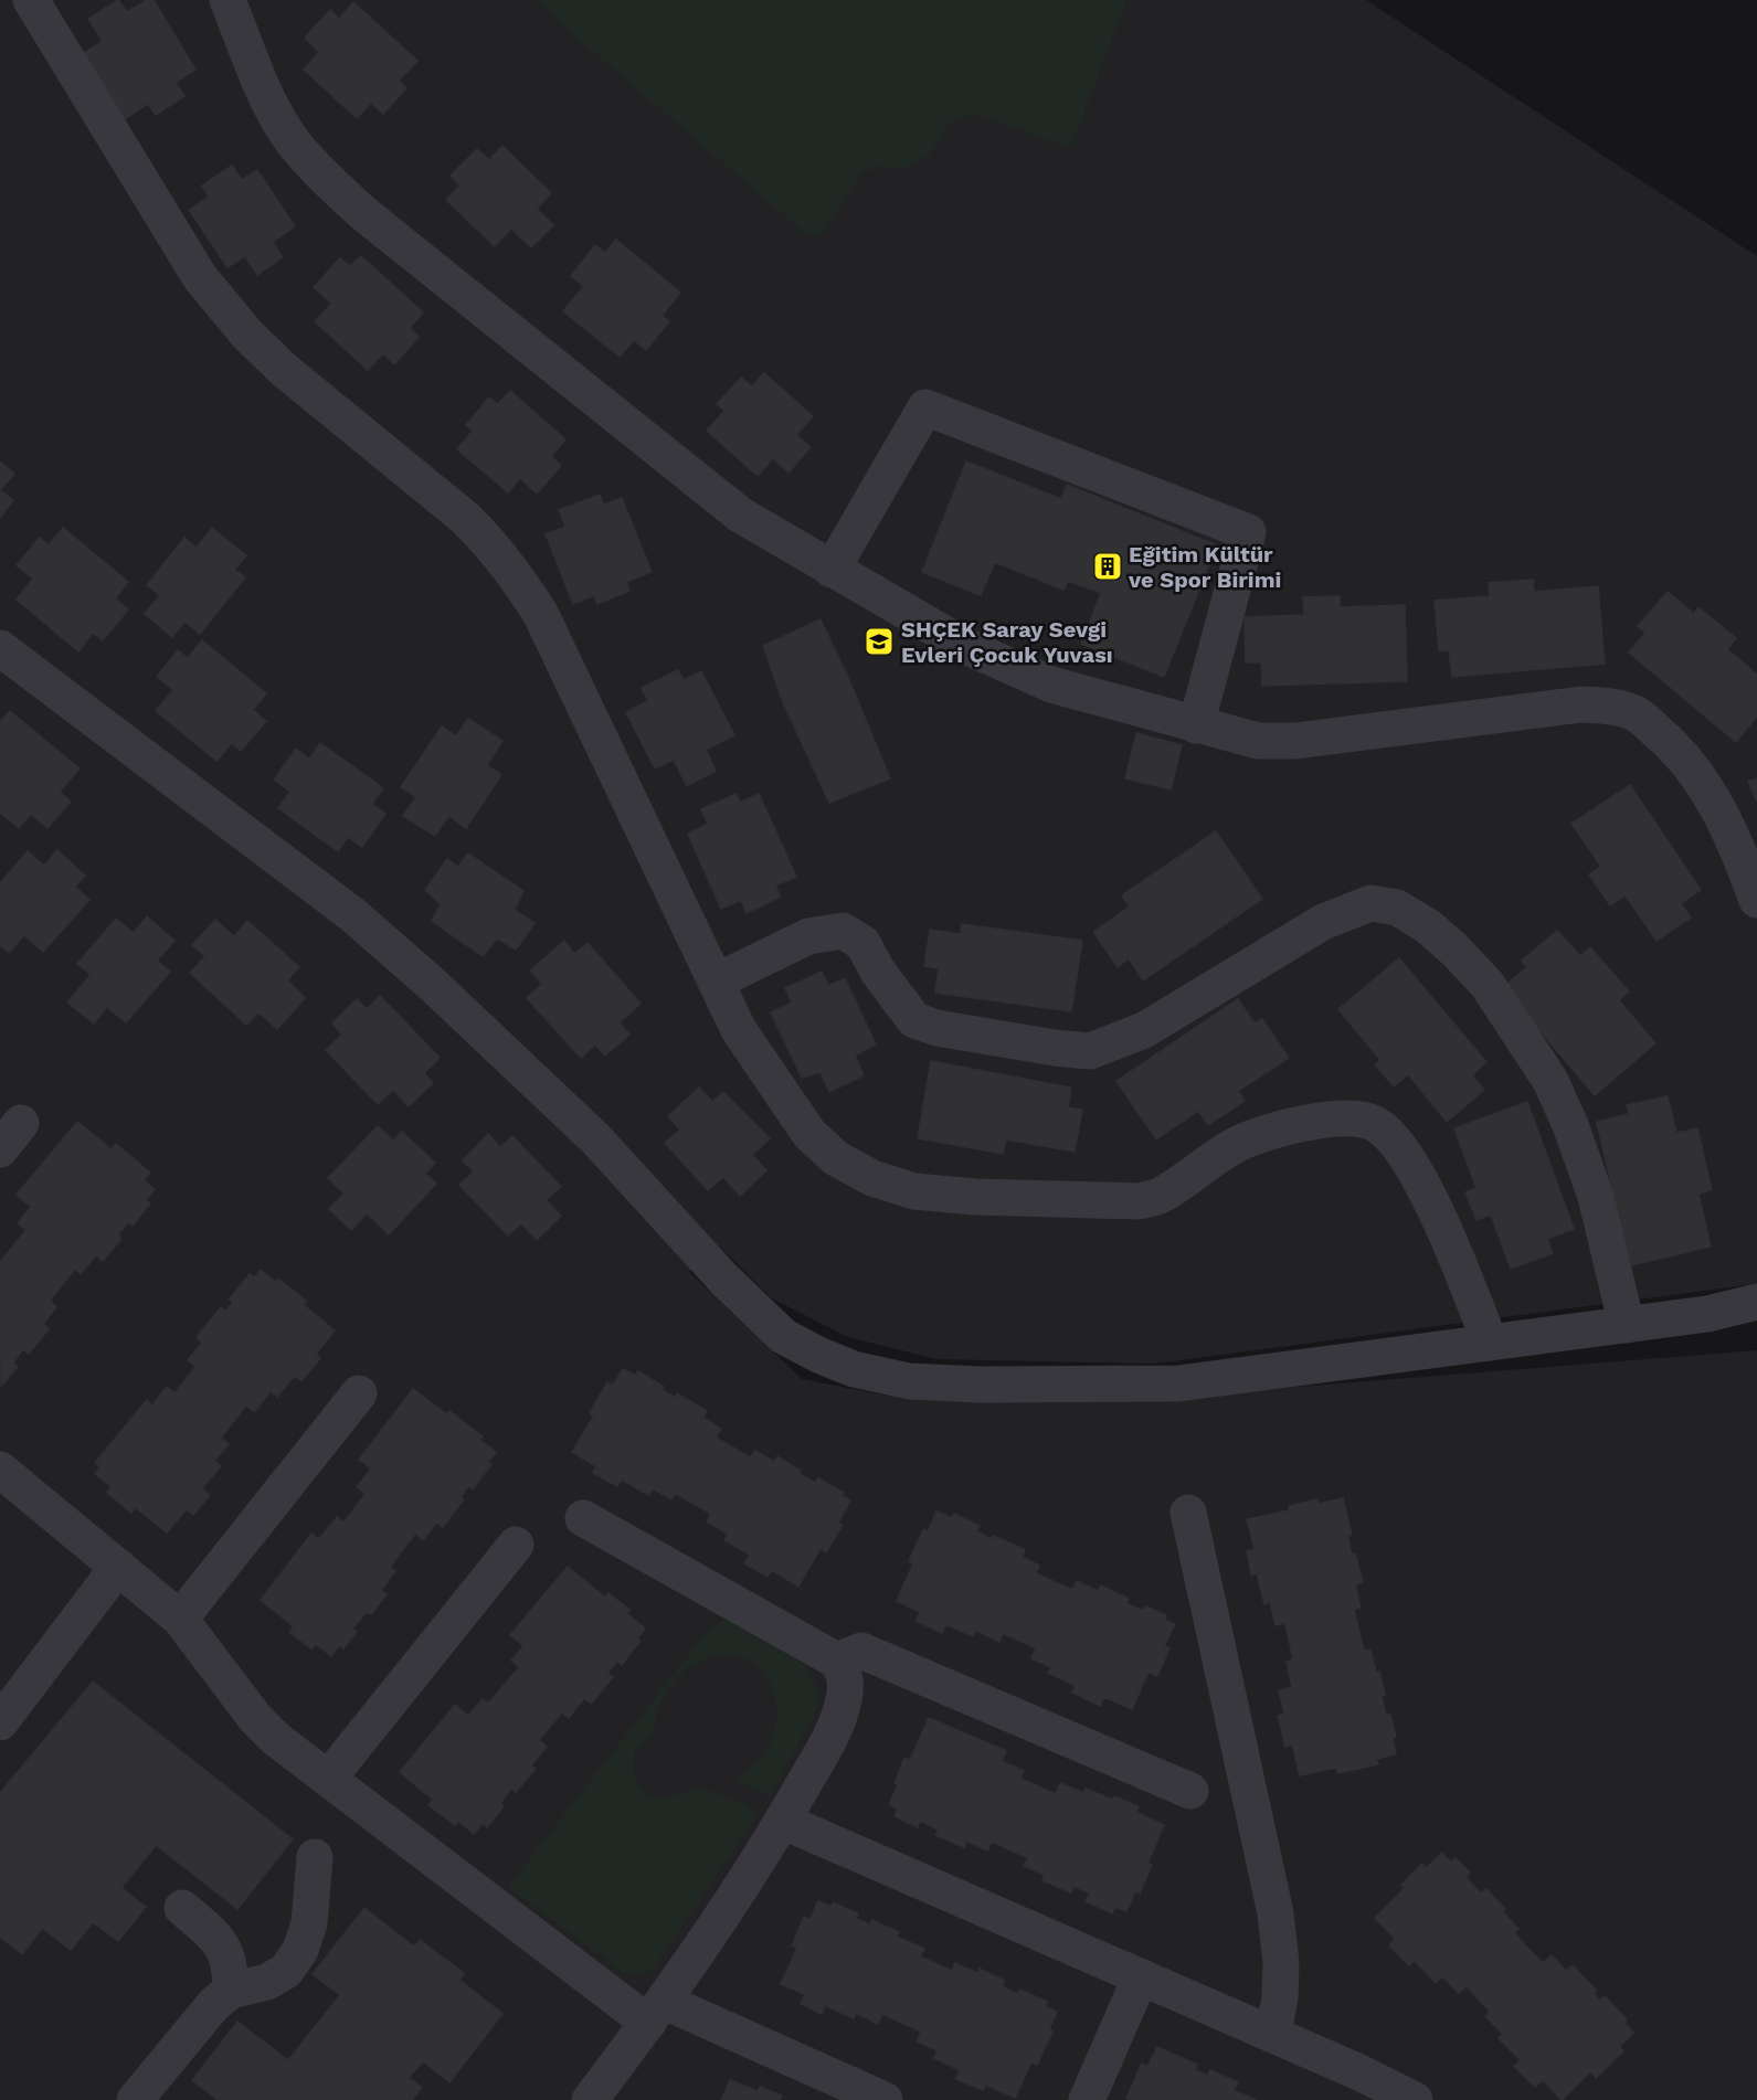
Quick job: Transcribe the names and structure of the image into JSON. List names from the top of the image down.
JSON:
{
  "places": {
    "building": ["Eğitim Kültür ve Spor Birimi"],
    "school or university": ["SHÇEK Saray Sevgi Evleri Çocuk Yuvası"]
  }
}
